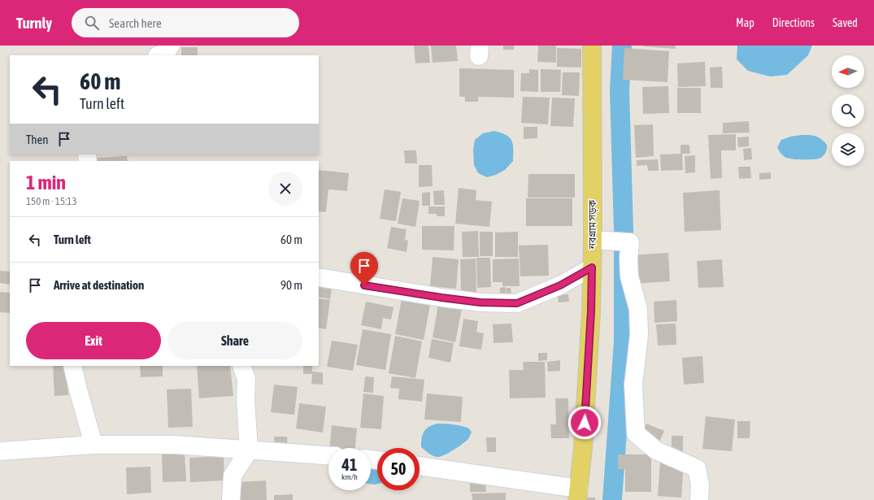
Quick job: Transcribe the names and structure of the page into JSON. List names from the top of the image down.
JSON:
{
  "streets": {
    "main road": ["নবগ্রাম সড়ক"]
  },
  "north": "left",
  "page": {
    "header": "Turnly",
    "search": "Search here",
    "nav": ["Map", "Directions", "Saved"],
    "turn": ["60 m", "Turn left"],
    "then": "Then",
    "heading": ["1 min", "150 m · 15:13"],
    "list": [
      {
        "name": "Turn left",
        "value": "60 m"
      },
      {
        "name": "Arrive at destination",
        "value": "90 m"
      }
    ],
    "buttons": ["Exit", "Share"],
    "speed": "41 km/h",
    "limit": "50"
  }
}
